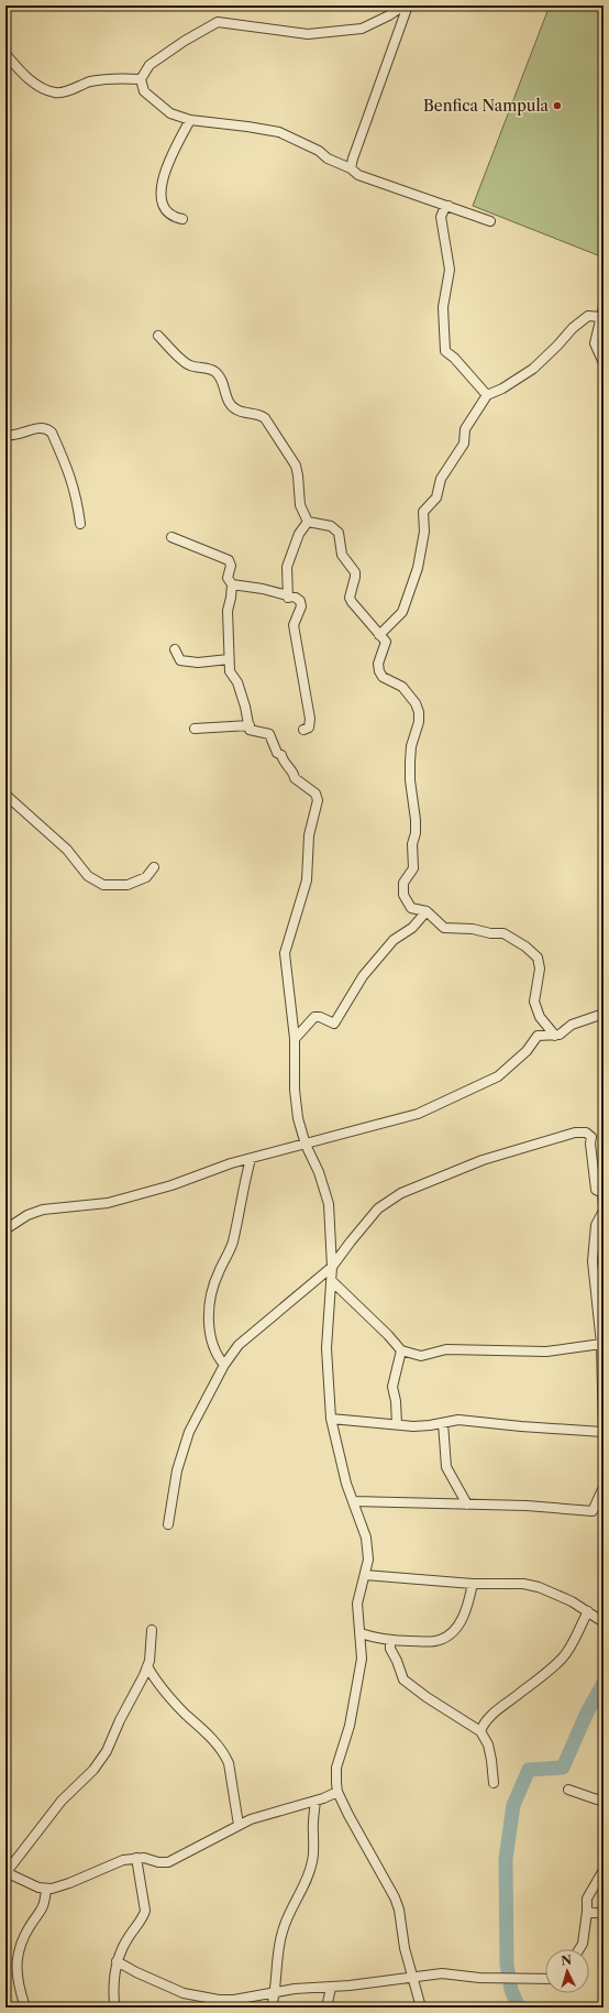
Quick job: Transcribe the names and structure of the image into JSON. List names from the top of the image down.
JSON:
{
  "places": ["Benfica Nampula"],
  "north": "top"
}
